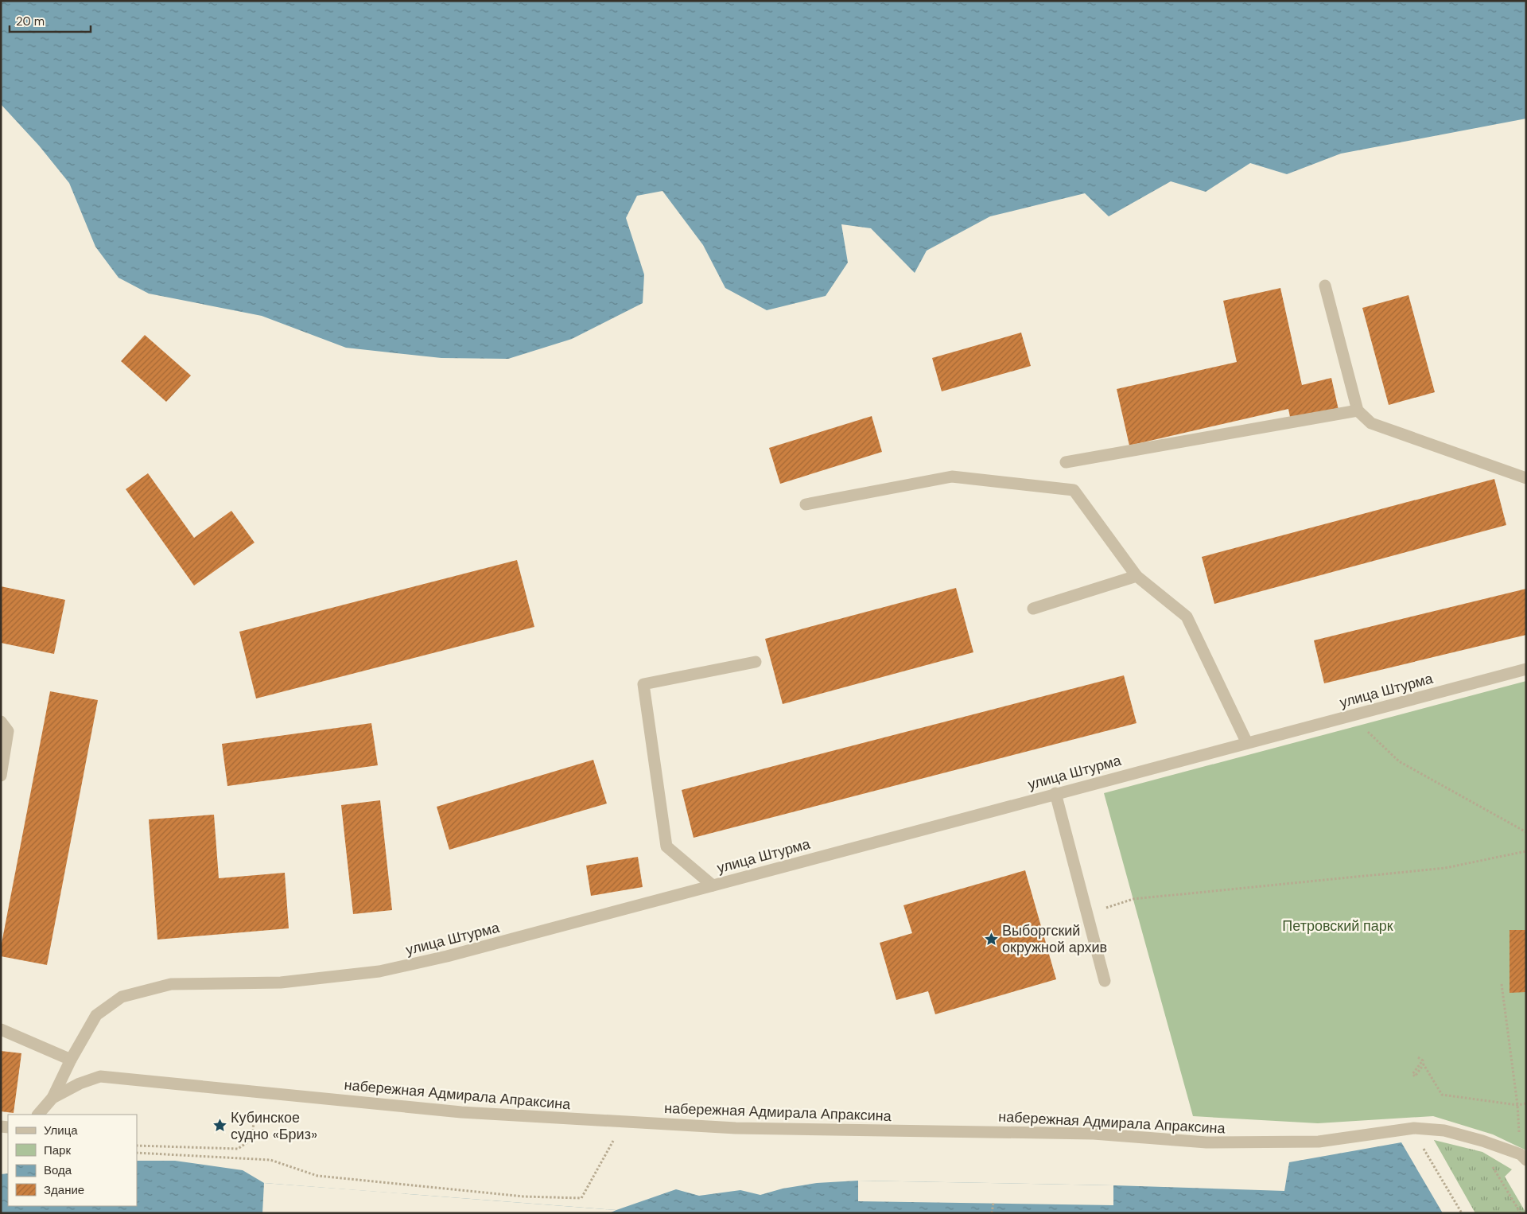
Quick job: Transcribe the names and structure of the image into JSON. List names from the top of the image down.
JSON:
{
  "streets": {
    "street": ["улица Штурма", "набережная Адмирала Апраксина"]
  },
  "crossings": [
    ["улица Штурма", "набережная Адмирала Апраксина"]
  ],
  "parks": ["Петровский парк"],
  "places": {
    "place": ["Выборгский окружной архив", "Кубинское судно «Бриз»"]
  },
  "legend": [
    "Улица",
    "Парк",
    "Вода",
    "Здание"
  ],
  "scale_bar": "20 m"
}
